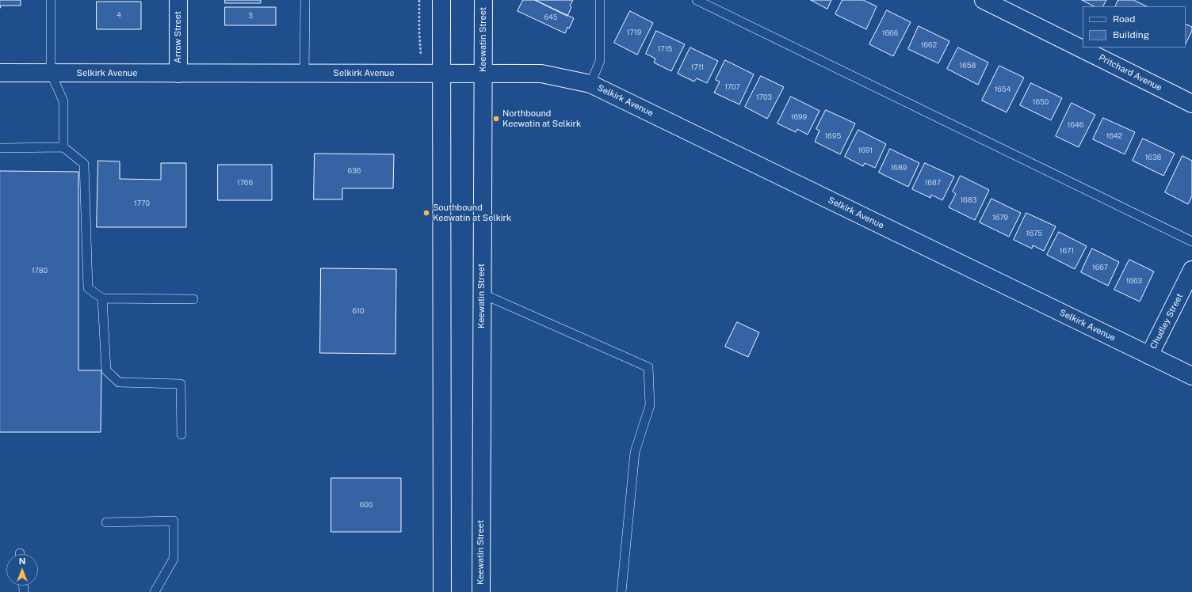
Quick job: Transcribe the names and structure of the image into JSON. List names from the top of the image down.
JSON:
{
  "streets": {
    "street": [
      "Arrow Street",
      "Keewatin Street",
      "Pritchard Avenue",
      "Selkirk Avenue",
      "Chudley Street"
    ]
  },
  "crossings": [
    ["Arrow Street", "Selkirk Avenue"],
    ["Keewatin Street", "Selkirk Avenue"],
    ["Selkirk Avenue", "Chudley Street"]
  ],
  "places": ["Northbound Keewatin at Selkirk", "Southbound Keewatin at Selkirk"],
  "house_numbers": [
    "4",
    "3",
    "645",
    "1719",
    "1666",
    "1662",
    "1715",
    "1658",
    "1711",
    "1707",
    "1654",
    "1703",
    "1650",
    "1699",
    "1646",
    "1695",
    "1642",
    "1691",
    "1638",
    "1689",
    "636",
    "1766",
    "1687",
    "1683",
    "1770",
    "1679",
    "1675",
    "1671",
    "1667",
    "1780",
    "1663",
    "610",
    "600"
  ],
  "legend": ["Road", "Building"],
  "north": "top"
}
